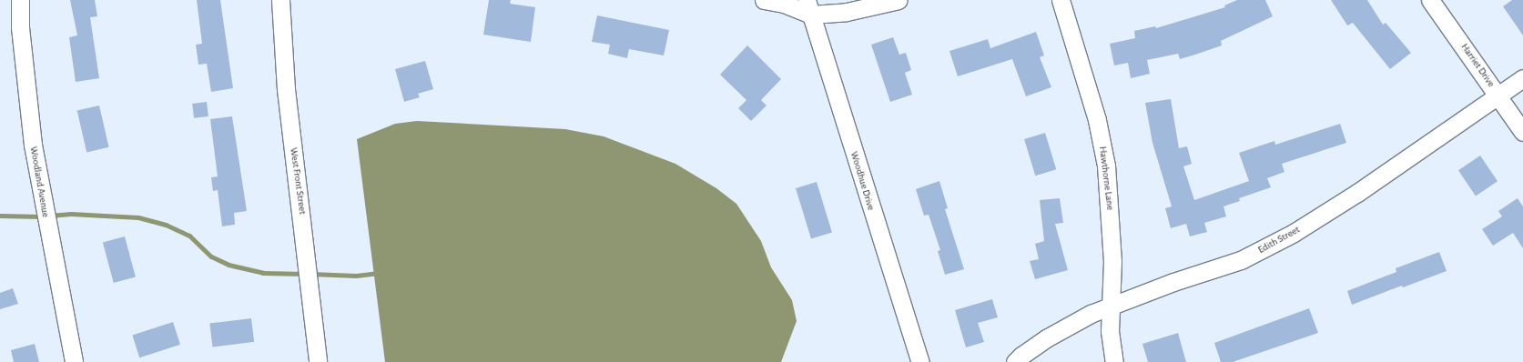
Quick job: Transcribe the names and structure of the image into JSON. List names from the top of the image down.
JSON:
{
  "streets": {
    "street": [
      "Harriet Drive",
      "Hawthorne Lane",
      "West Front Street",
      "Woodhue Drive",
      "Woodland Avenue",
      "Edith Street"
    ]
  },
  "crossings": [
    ["Harriet Drive", "Edith Street"],
    ["Hawthorne Lane", "Edith Street"]
  ]
}
